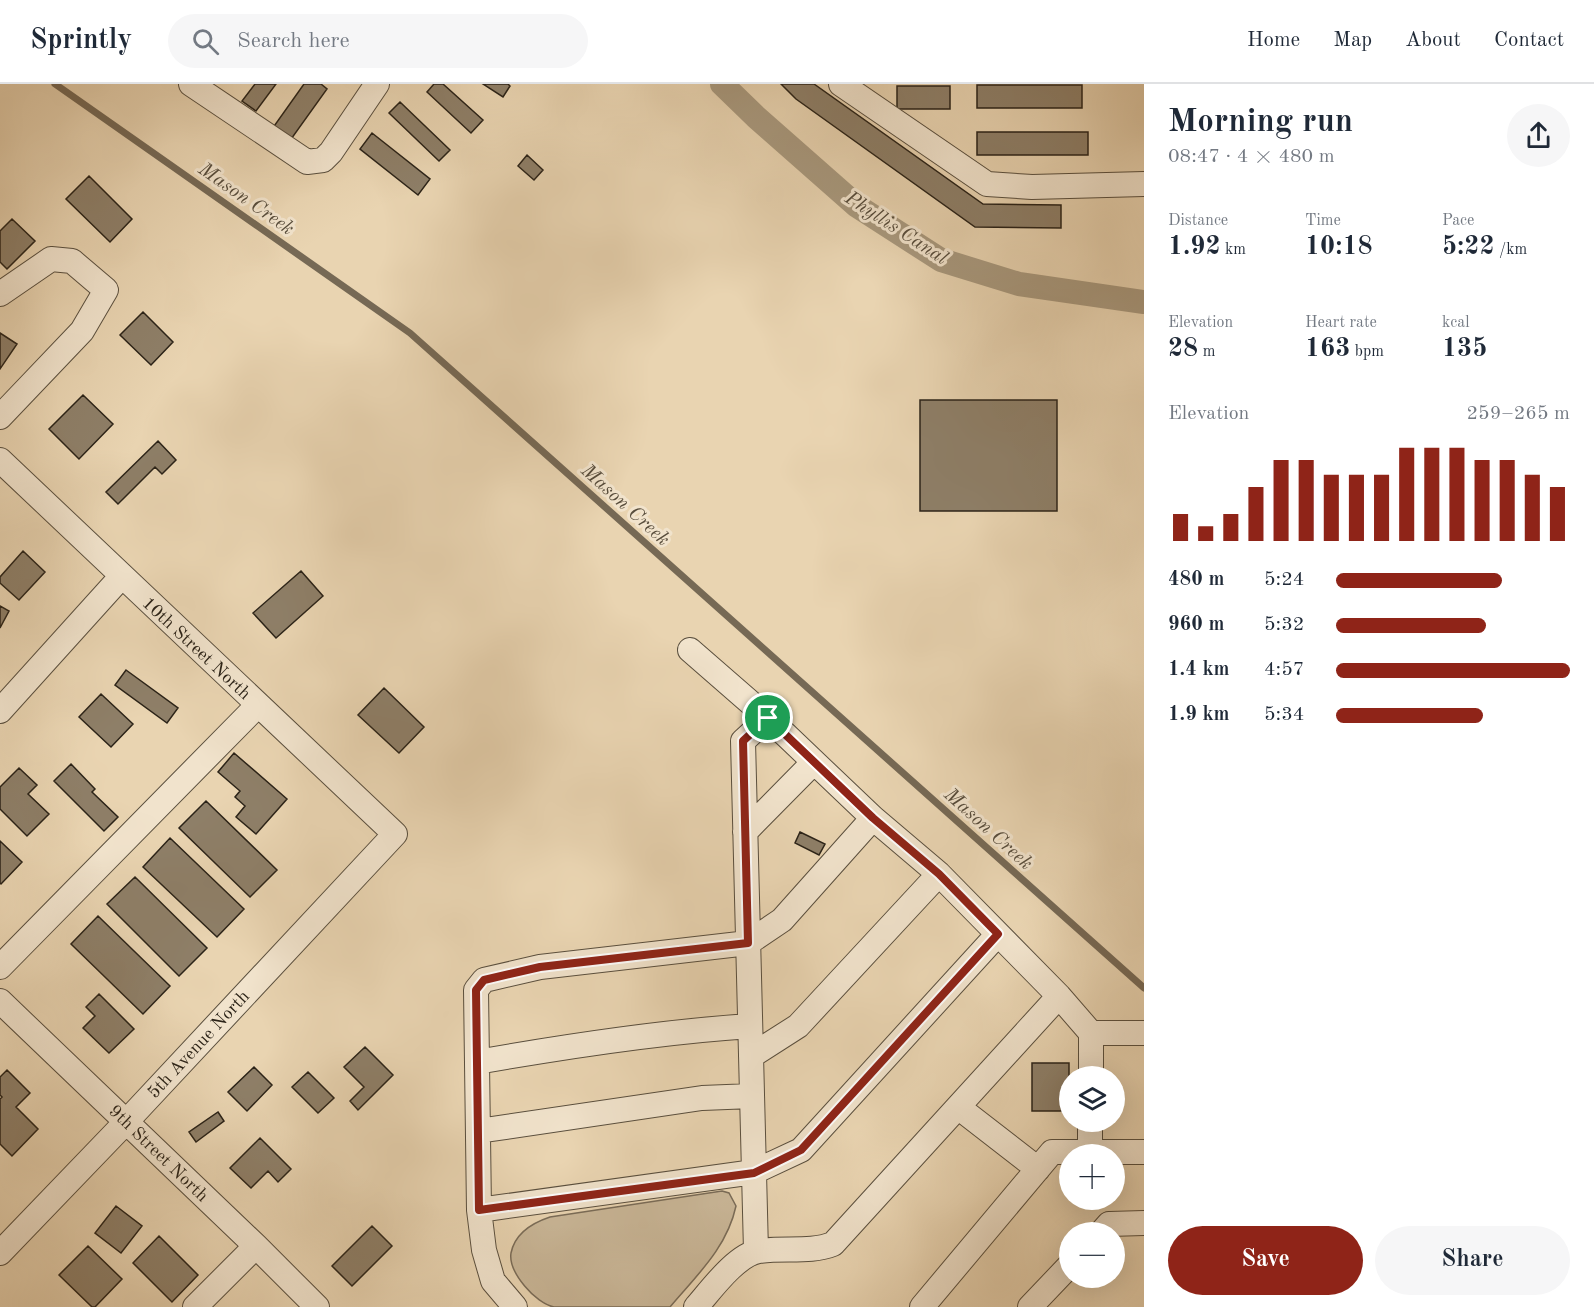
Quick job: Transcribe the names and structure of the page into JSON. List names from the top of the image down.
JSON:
{
  "streets": {
    "street": ["10th Street North", "5th Avenue North", "9th Street North"]
  },
  "crossings": [
    ["10th Street North", "5th Avenue North"],
    ["5th Avenue North", "9th Street North"]
  ],
  "water": ["Mason Creek", "Phyllis Canal"],
  "page": {
    "header": "Sprintly",
    "search": "Search here",
    "nav": [
      "Home",
      "Map",
      "About",
      "Contact"
    ],
    "heading": ["Morning run", "08:47 · 4 × 480 m"],
    "stats": [
      ["Distance", "1.92 km"],
      ["Time", "10:18"],
      ["Pace", "5:22 /km"],
      ["Elevation", "28 m"],
      ["Heart rate", "163 bpm"],
      ["kcal", "135"]
    ],
    "chart": ["Elevation", "259–265 m"],
    "list": [
      {
        "name": "480 m",
        "note": "5:24"
      },
      {
        "name": "960 m",
        "note": "5:32"
      },
      {
        "name": "1.4 km",
        "note": "4:57"
      },
      {
        "name": "1.9 km",
        "note": "5:34"
      }
    ],
    "map_buttons": ["+", "−"],
    "buttons": ["Save", "Share"]
  }
}
